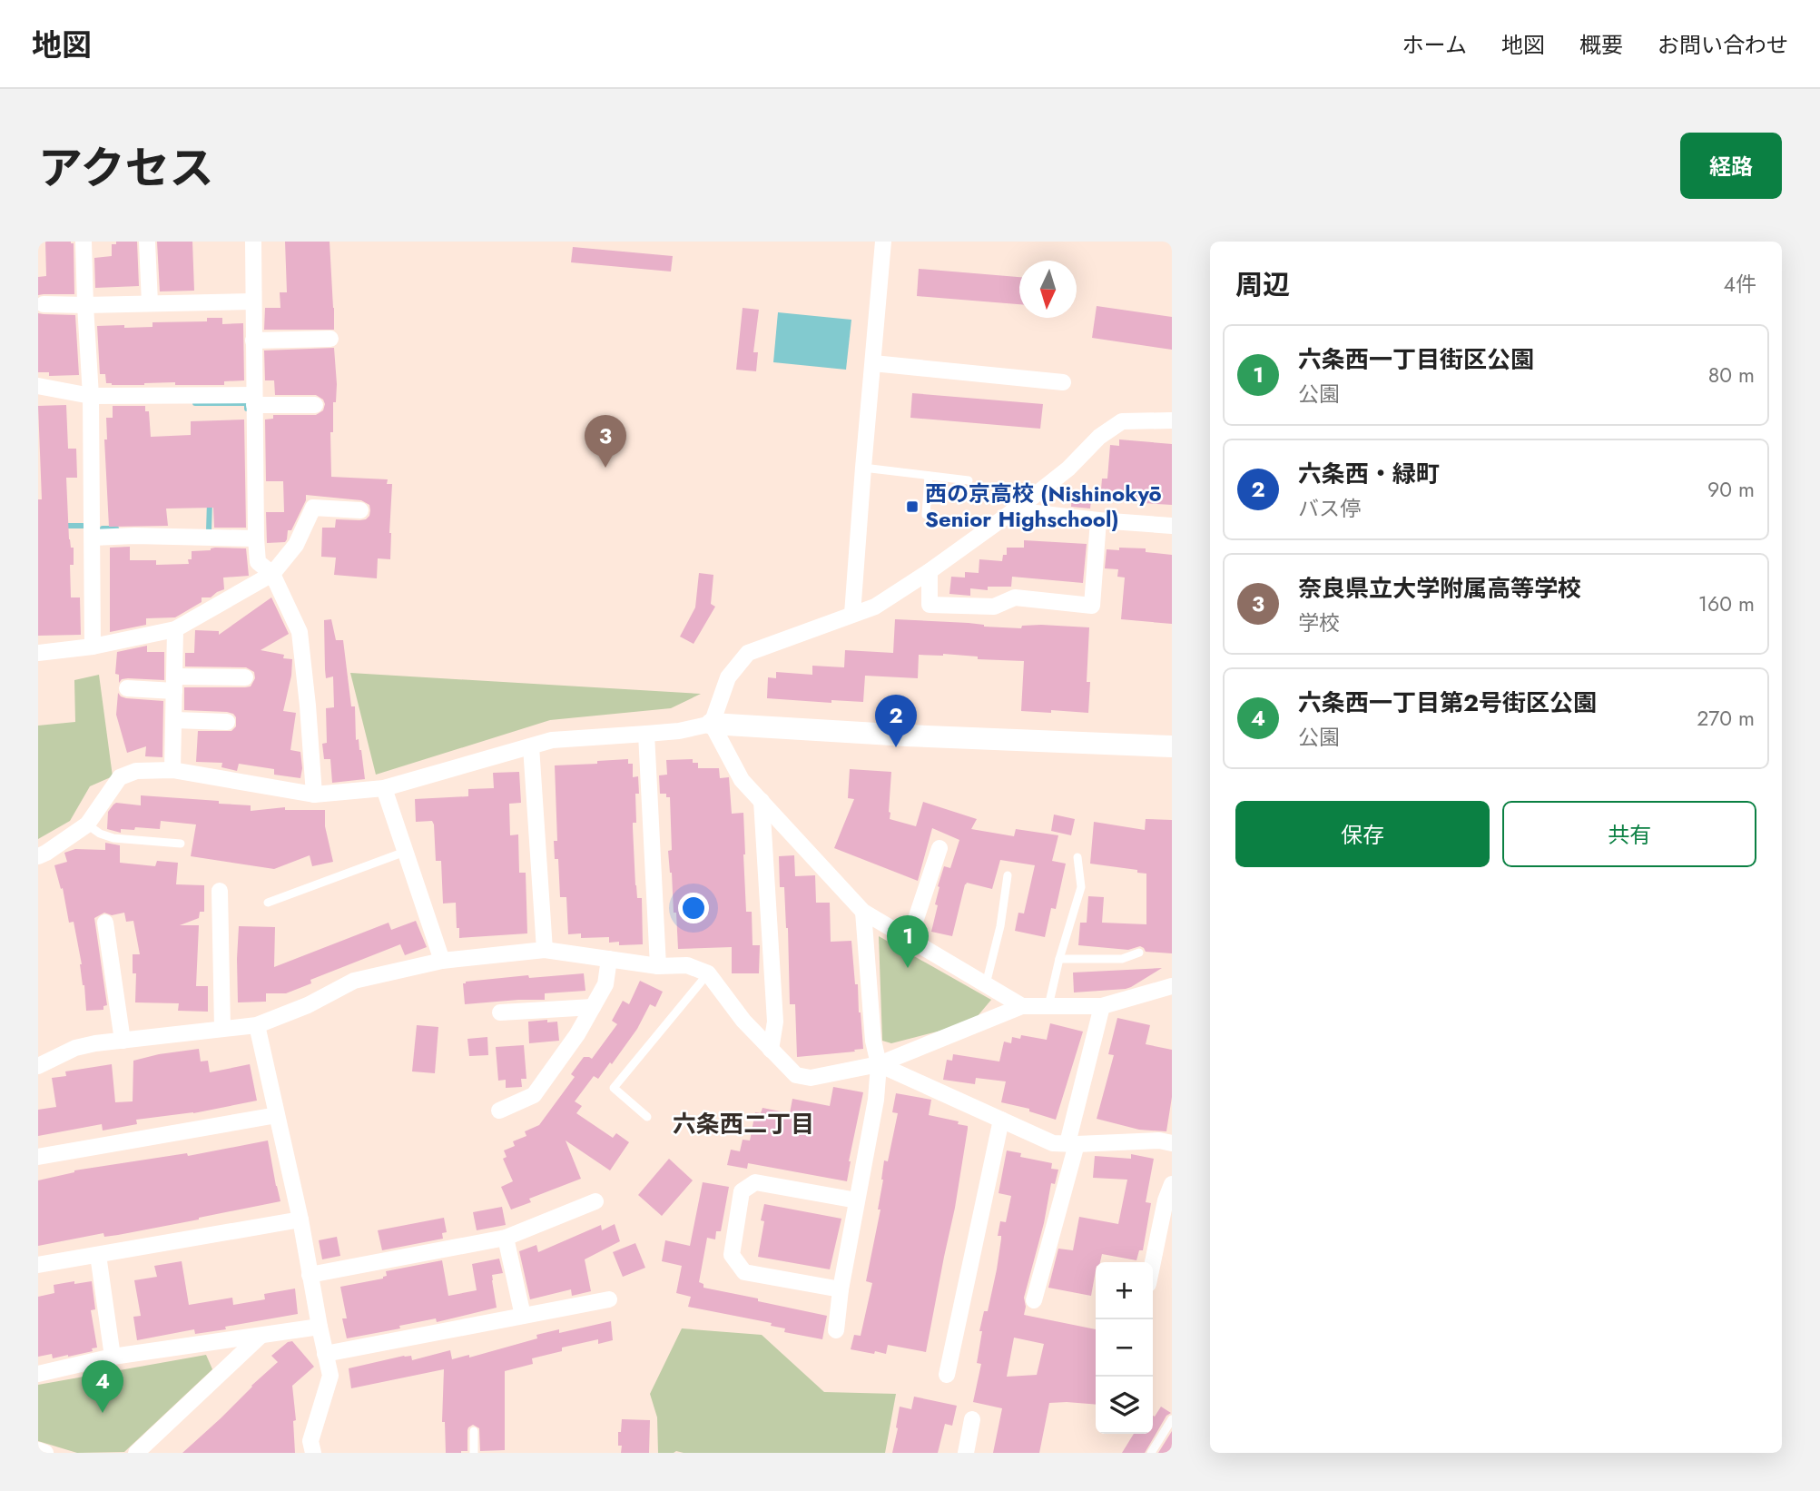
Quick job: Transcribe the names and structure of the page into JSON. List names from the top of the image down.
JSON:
{
  "districts": ["六条西二丁目"],
  "places": {
    "transit": ["西の京高校 (Nishinokyō Senior Highschool)"]
  },
  "north": "bottom",
  "page": {
    "header": "地図",
    "nav": [
      "ホーム",
      "地図",
      "概要",
      "お問い合わせ"
    ],
    "title": "アクセス",
    "buttons": [
      "経路",
      ["保存", "共有"]
    ],
    "heading": ["周辺", "4件"],
    "list": [
      {
        "mark": "1",
        "name": "六条西一丁目街区公園",
        "note": "公園",
        "value": "80 m"
      },
      {
        "mark": "2",
        "name": "六条西・緑町",
        "note": "バス停",
        "value": "90 m"
      },
      {
        "mark": "3",
        "name": "奈良県立大学附属高等学校",
        "note": "学校",
        "value": "160 m"
      },
      {
        "mark": "4",
        "name": "六条西一丁目第2号街区公園",
        "note": "公園",
        "value": "270 m"
      }
    ],
    "pins": [
      "3",
      "2",
      "1",
      "4"
    ],
    "map_buttons": ["+", "−"]
  }
}
